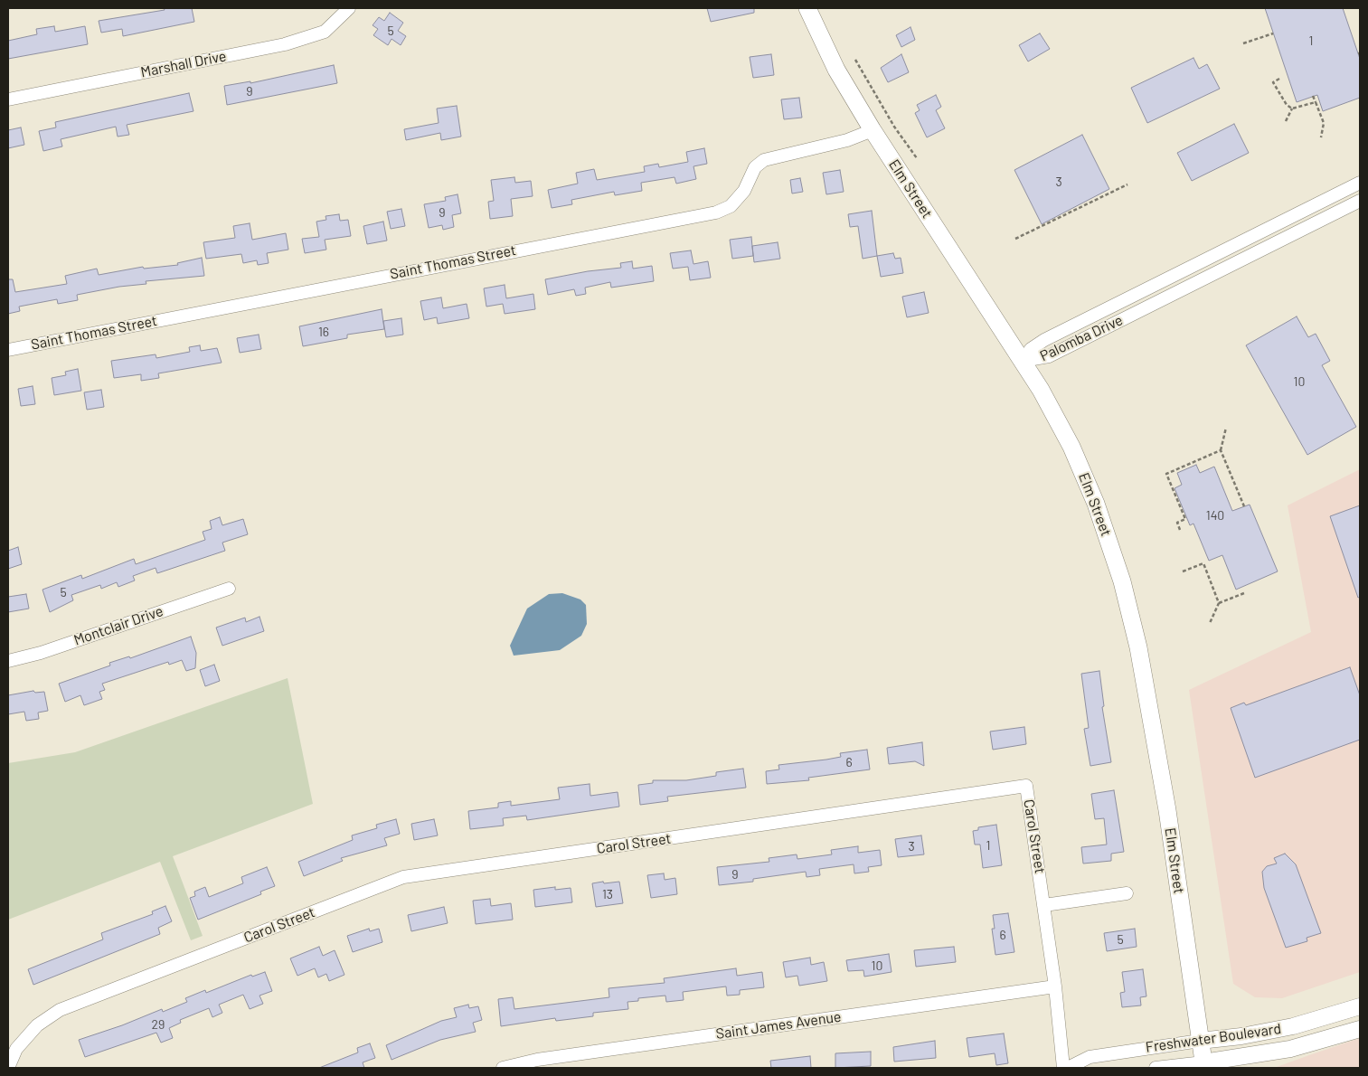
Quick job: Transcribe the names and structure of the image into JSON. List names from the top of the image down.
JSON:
{
  "streets": {
    "main road": ["Elm Street"],
    "street": [
      "Marshall Drive",
      "Saint Thomas Street",
      "Palomba Drive",
      "Montclair Drive",
      "Carol Street",
      "Saint James Avenue",
      "Freshwater Boulevard"
    ]
  },
  "crossings": [
    ["Elm Street", "Saint Thomas Street"],
    ["Elm Street", "Palomba Drive"],
    ["Elm Street", "Freshwater Boulevard"],
    ["Carol Street", "Saint James Avenue"]
  ],
  "house_numbers": [
    "5",
    "1",
    "9",
    "3",
    "9",
    "16",
    "10",
    "140",
    "5",
    "6",
    "1",
    "3",
    "9",
    "13",
    "6",
    "5",
    "10",
    "29"
  ]
}
